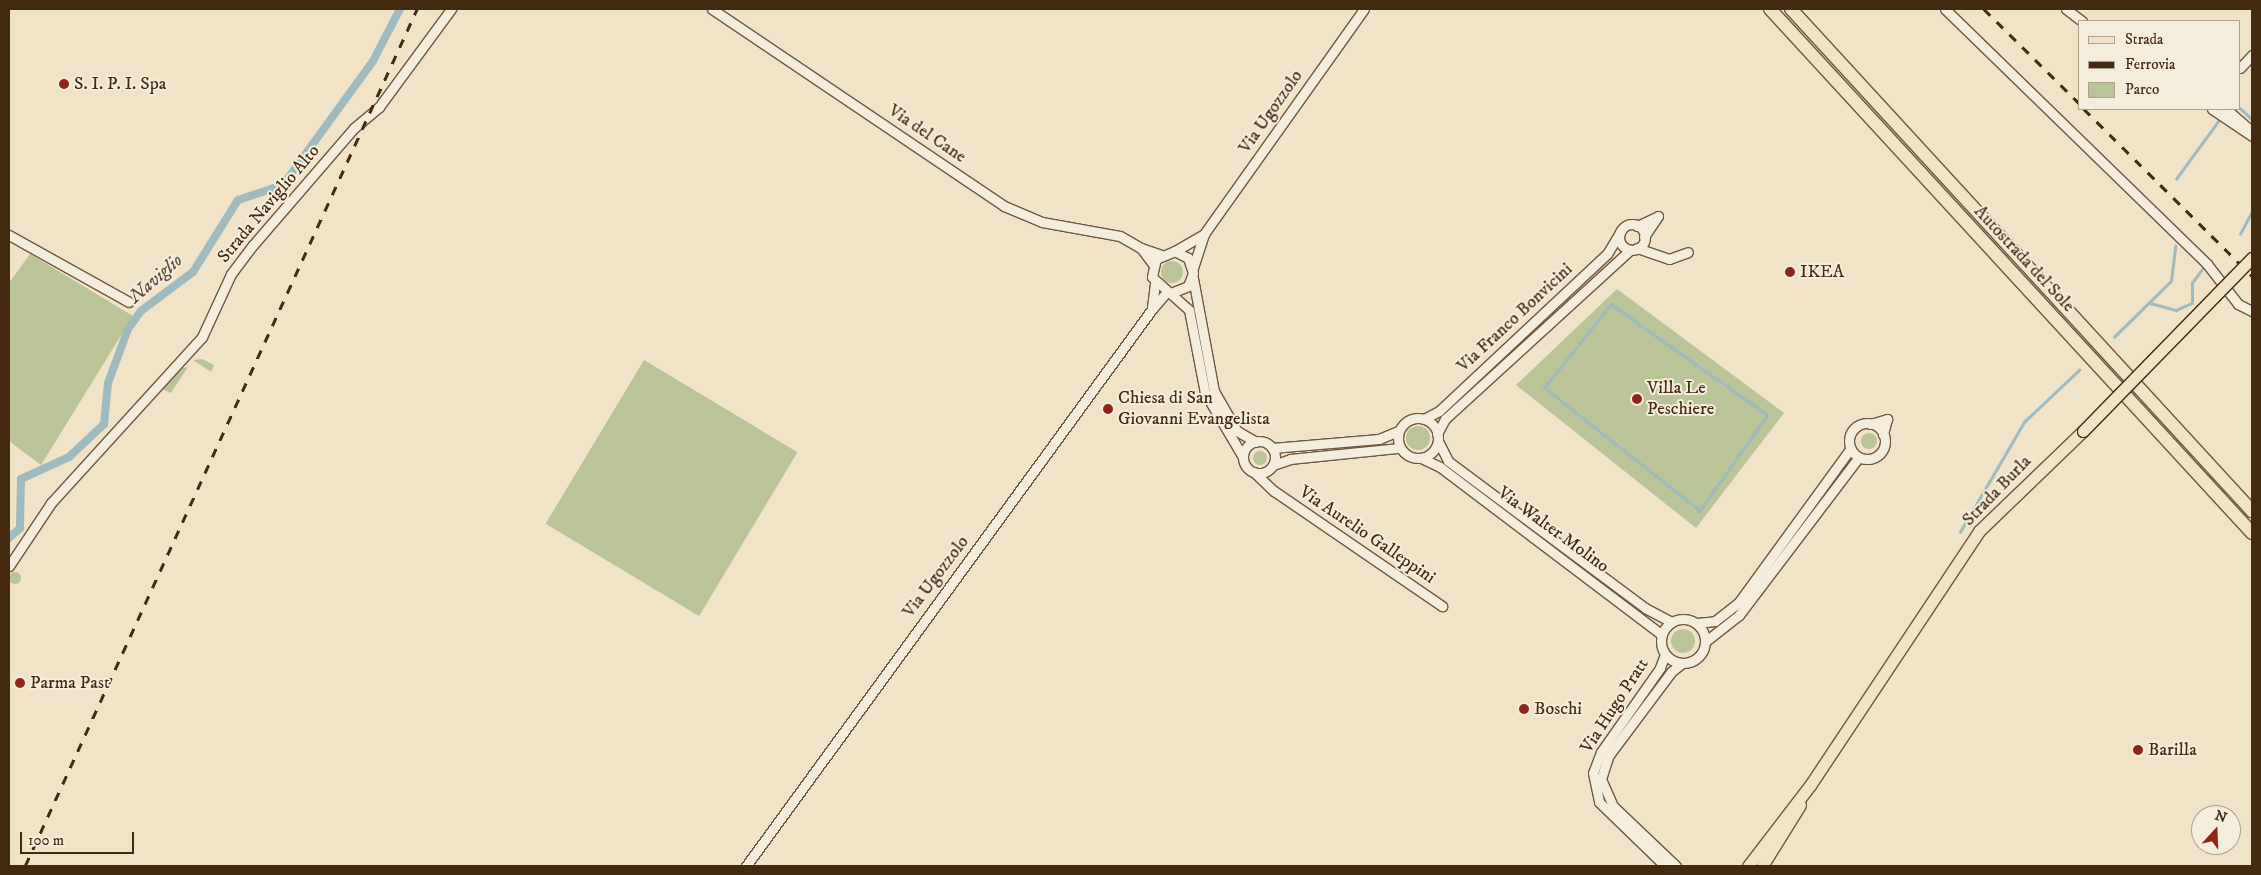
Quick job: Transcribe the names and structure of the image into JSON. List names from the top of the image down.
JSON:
{
  "streets": {
    "highway": ["Autostrada del Sole"],
    "main road": ["Strada Burla"],
    "street": [
      "Via Ugozzolo",
      "Via del Cane",
      "Strada Naviglio Alto",
      "Via Franco Bonvicini",
      "Via Walter Molino",
      "Via Aurelio Galleppini",
      "Via Hugo Pratt"
    ]
  },
  "crossings": [
    ["Via Ugozzolo", "Via del Cane"],
    ["Via Franco Bonvicini", "Via Walter Molino"],
    ["Via Walter Molino", "Via Hugo Pratt"]
  ],
  "water": ["Naviglio"],
  "places": [
    "S. I. P. I. Spa",
    "IKEA",
    "Villa Le Peschiere",
    "Chiesa di San Giovanni Evangelista",
    "Parma Past",
    "Boschi",
    "Barilla"
  ],
  "legend": ["Strada", "Ferrovia", "Parco"],
  "scale_bar": "100 m",
  "north": "top"
}
